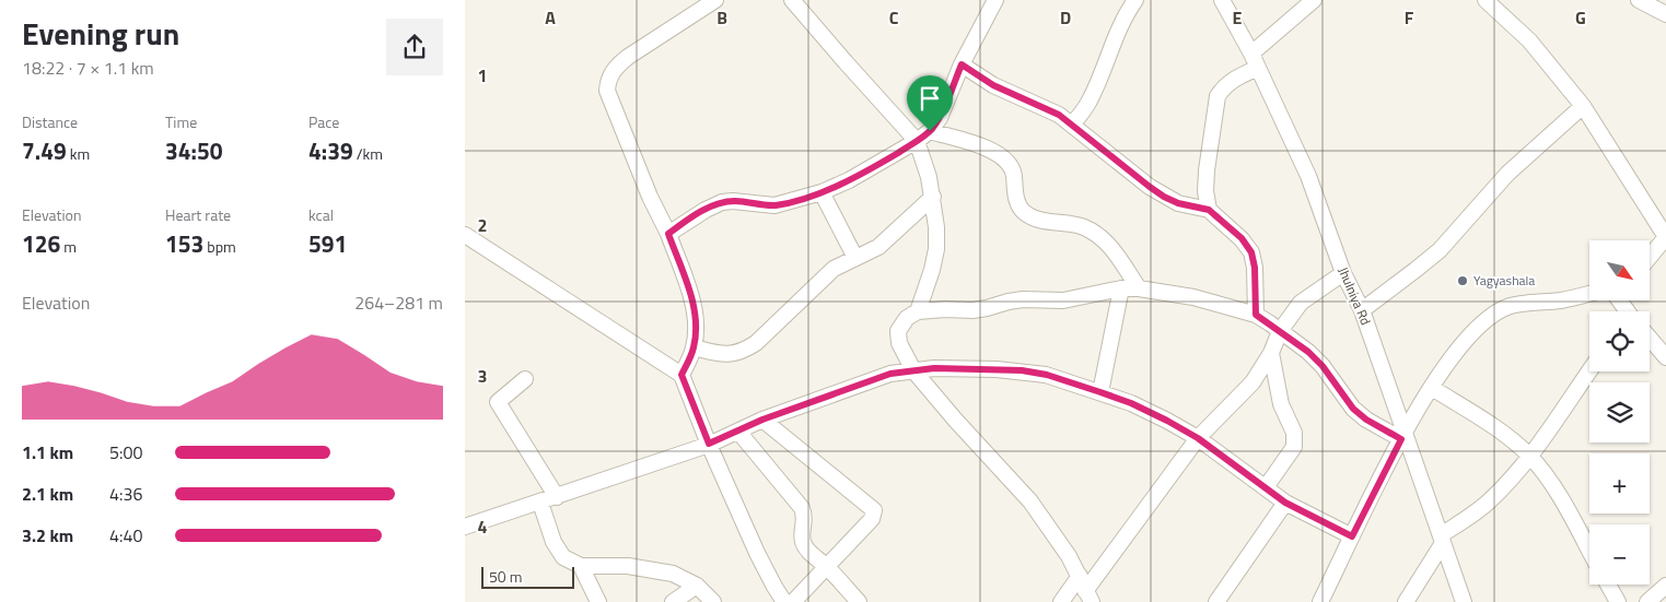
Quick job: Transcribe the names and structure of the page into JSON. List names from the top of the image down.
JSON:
{
  "streets": {
    "street": ["Jhulniya Rd"]
  },
  "places": ["Yagyashala"],
  "scale_bar": "50 m",
  "north": "bottom right",
  "page": {
    "heading": ["Evening run", "18:22 · 7 × 1.1 km"],
    "stats": [
      ["Distance", "7.49 km"],
      ["Time", "34:50"],
      ["Pace", "4:39 /km"],
      ["Elevation", "126 m"],
      ["Heart rate", "153 bpm"],
      ["kcal", "591"]
    ],
    "map_buttons": ["+", "−"],
    "chart": ["Elevation", "264–281 m"],
    "list": [
      {
        "name": "1.1 km",
        "note": "5:00"
      },
      {
        "name": "2.1 km",
        "note": "4:36"
      },
      {
        "name": "3.2 km",
        "note": "4:40"
      }
    ],
    "scale": "50 m"
  },
  "grid": {
    "columns": [
      "A",
      "B",
      "C",
      "D",
      "E",
      "F",
      "G"
    ],
    "rows": [
      "1",
      "2",
      "3",
      "4"
    ]
  }
}
